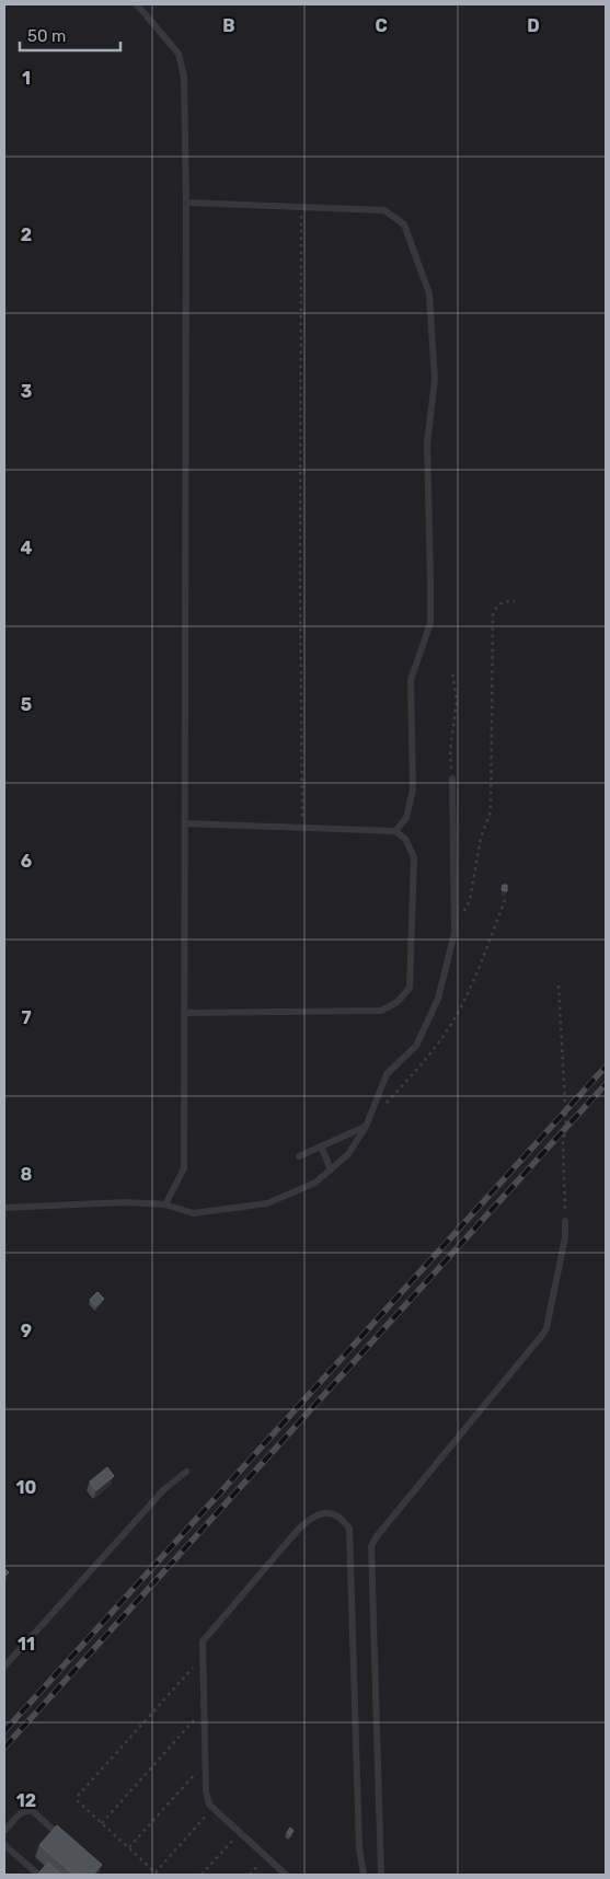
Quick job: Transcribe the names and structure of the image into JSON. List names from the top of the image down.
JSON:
{
  "scale_bar": "50 m",
  "grid": {
    "columns": ["B", "C", "D"],
    "rows": [
      "1",
      "2",
      "3",
      "4",
      "5",
      "6",
      "7",
      "8",
      "9",
      "10",
      "11",
      "12"
    ]
  }
}
